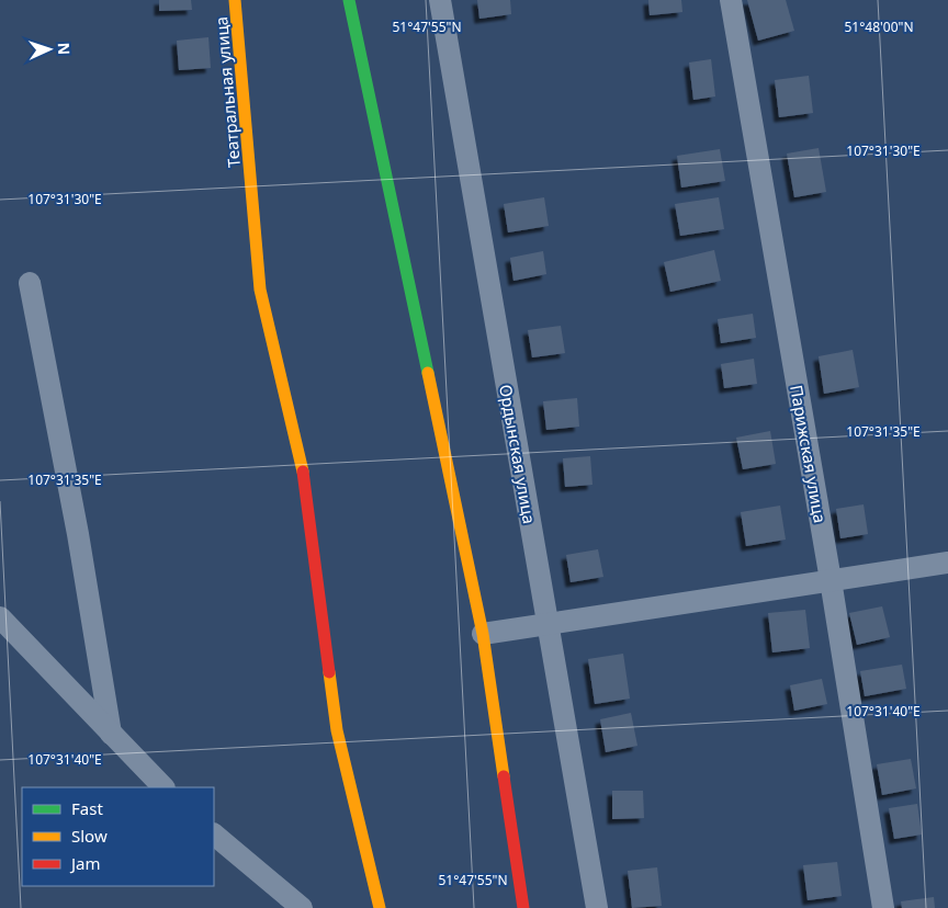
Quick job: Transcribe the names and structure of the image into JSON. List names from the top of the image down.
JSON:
{
  "streets": {
    "street": ["Театральная улица", "Ордынская улица", "Парижская улица"]
  },
  "legend": ["Fast", "Slow", "Jam"],
  "north": "right",
  "coordinates": [
    "51°47'55\"N",
    "51°48'00\"N",
    "107°31'30\"E",
    "107°31'35\"E",
    "107°31'40\"E"
  ]
}
